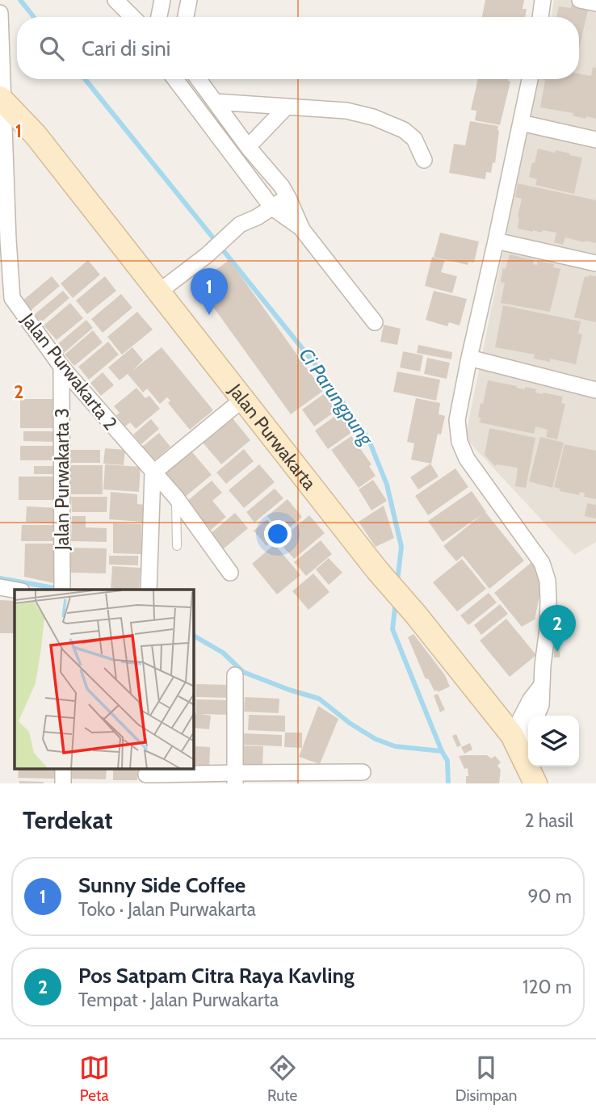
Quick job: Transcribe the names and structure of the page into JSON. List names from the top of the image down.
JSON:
{
  "streets": {
    "street": ["Jalan Purwakarta 2", "Jalan Purwakarta", "Jalan Purwakarta 3"]
  },
  "crossings": [
    ["Jalan Purwakarta 2", "Jalan Purwakarta"],
    ["Jalan Purwakarta 2", "Jalan Purwakarta 3"]
  ],
  "water": ["Ci Parungpung"],
  "page": {
    "search": "Cari di sini",
    "pins": ["1", "2"],
    "heading": ["Terdekat", "2 hasil"],
    "list": [
      {
        "mark": "1",
        "name": "Sunny Side Coffee",
        "note": "Toko · Jalan Purwakarta",
        "value": "90 m"
      },
      {
        "mark": "2",
        "name": "Pos Satpam Citra Raya Kavling",
        "note": "Tempat · Jalan Purwakarta",
        "value": "120 m"
      }
    ],
    "nav": ["Peta", "Rute", "Disimpan"]
  },
  "grid": {
    "rows": ["1", "2"]
  }
}
